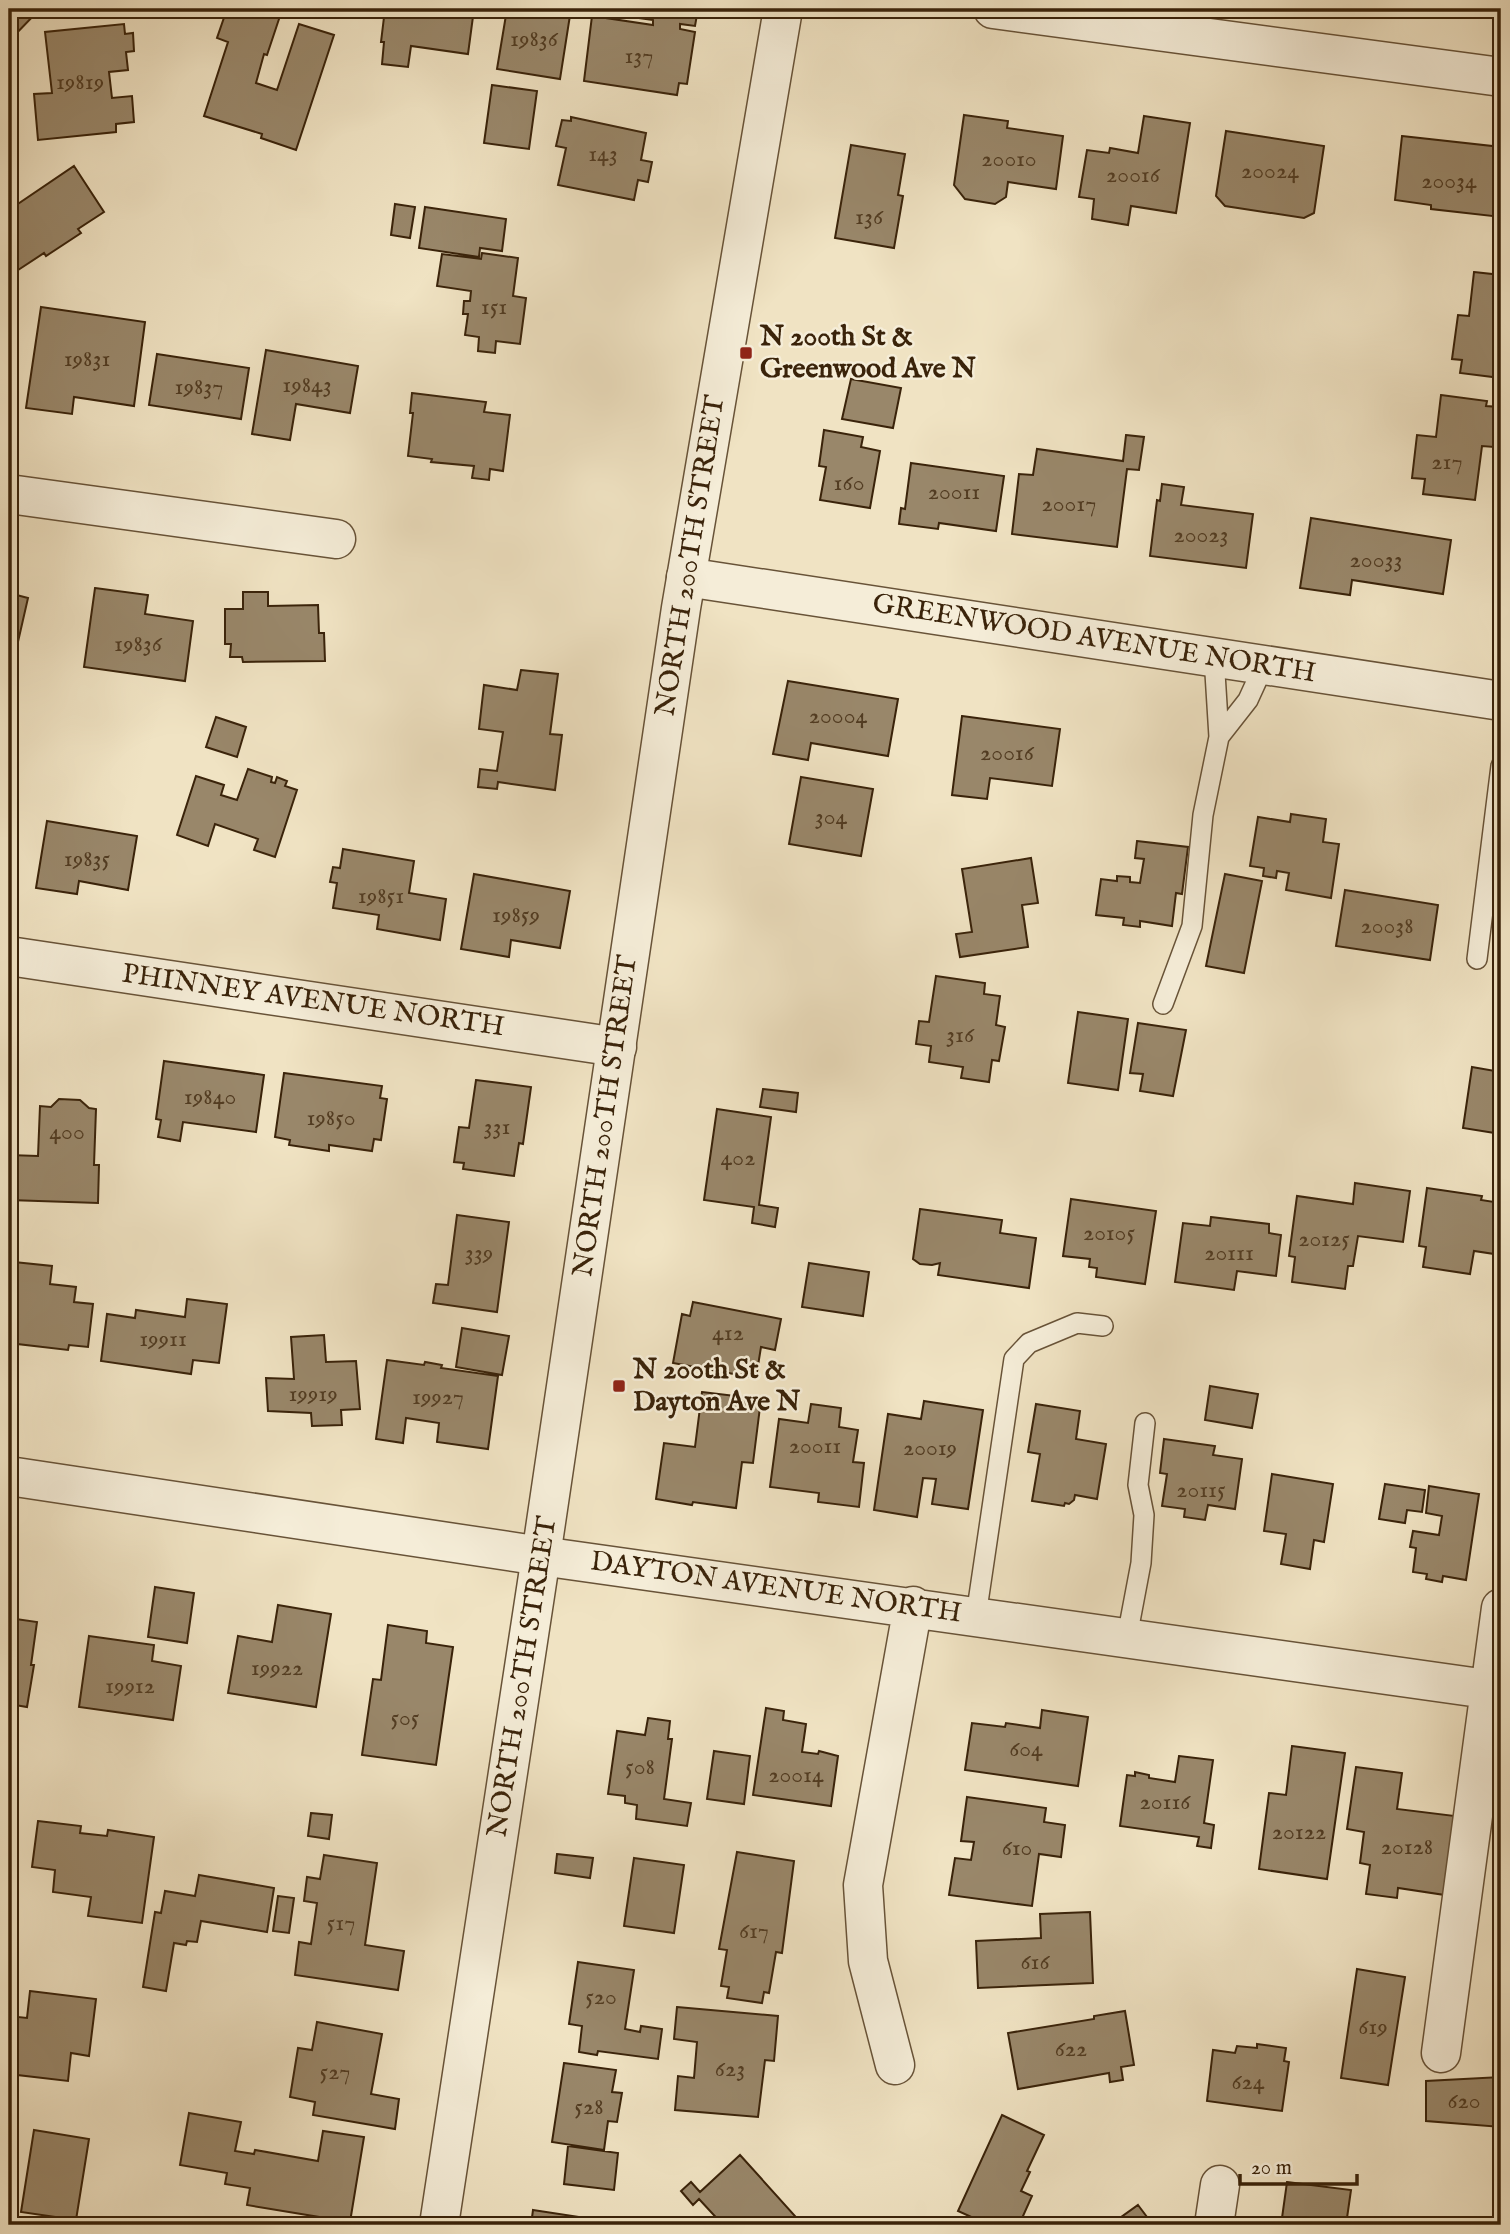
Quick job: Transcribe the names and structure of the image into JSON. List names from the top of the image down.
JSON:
{
  "streets": {
    "street": [
      "NORTH 200TH STREET",
      "GREENWOOD AVENUE NORTH",
      "PHINNEY AVENUE NORTH",
      "DAYTON AVENUE NORTH"
    ]
  },
  "crossings": [
    ["NORTH 200TH STREET", "GREENWOOD AVENUE NORTH"],
    ["NORTH 200TH STREET", "PHINNEY AVENUE NORTH"],
    ["NORTH 200TH STREET", "DAYTON AVENUE NORTH"]
  ],
  "places": {
    "transit": ["N 200th St & Greenwood Ave N", "N 200th St & Dayton Ave N"]
  },
  "house_numbers": [
    "19836",
    "137",
    "19819",
    "143",
    "20010",
    "20024",
    "20016",
    "20034",
    "136",
    "151",
    "19831",
    "19843",
    "19837",
    "217",
    "160",
    "20011",
    "20017",
    "20023",
    "20033",
    "19836",
    "20004",
    "20016",
    "304",
    "19835",
    "19851",
    "19859",
    "20038",
    "316",
    "19840",
    "19850",
    "331",
    "400",
    "402",
    "20105",
    "20125",
    "339",
    "20111",
    "412",
    "19911",
    "19919",
    "19927",
    "20011",
    "20019",
    "20115",
    "19922",
    "19912",
    "505",
    "604",
    "508",
    "20014",
    "20116",
    "20122",
    "20128",
    "610",
    "517",
    "617",
    "616",
    "520",
    "619",
    "622",
    "623",
    "527",
    "624",
    "620",
    "528"
  ],
  "scale_bar": "20 m"
}
